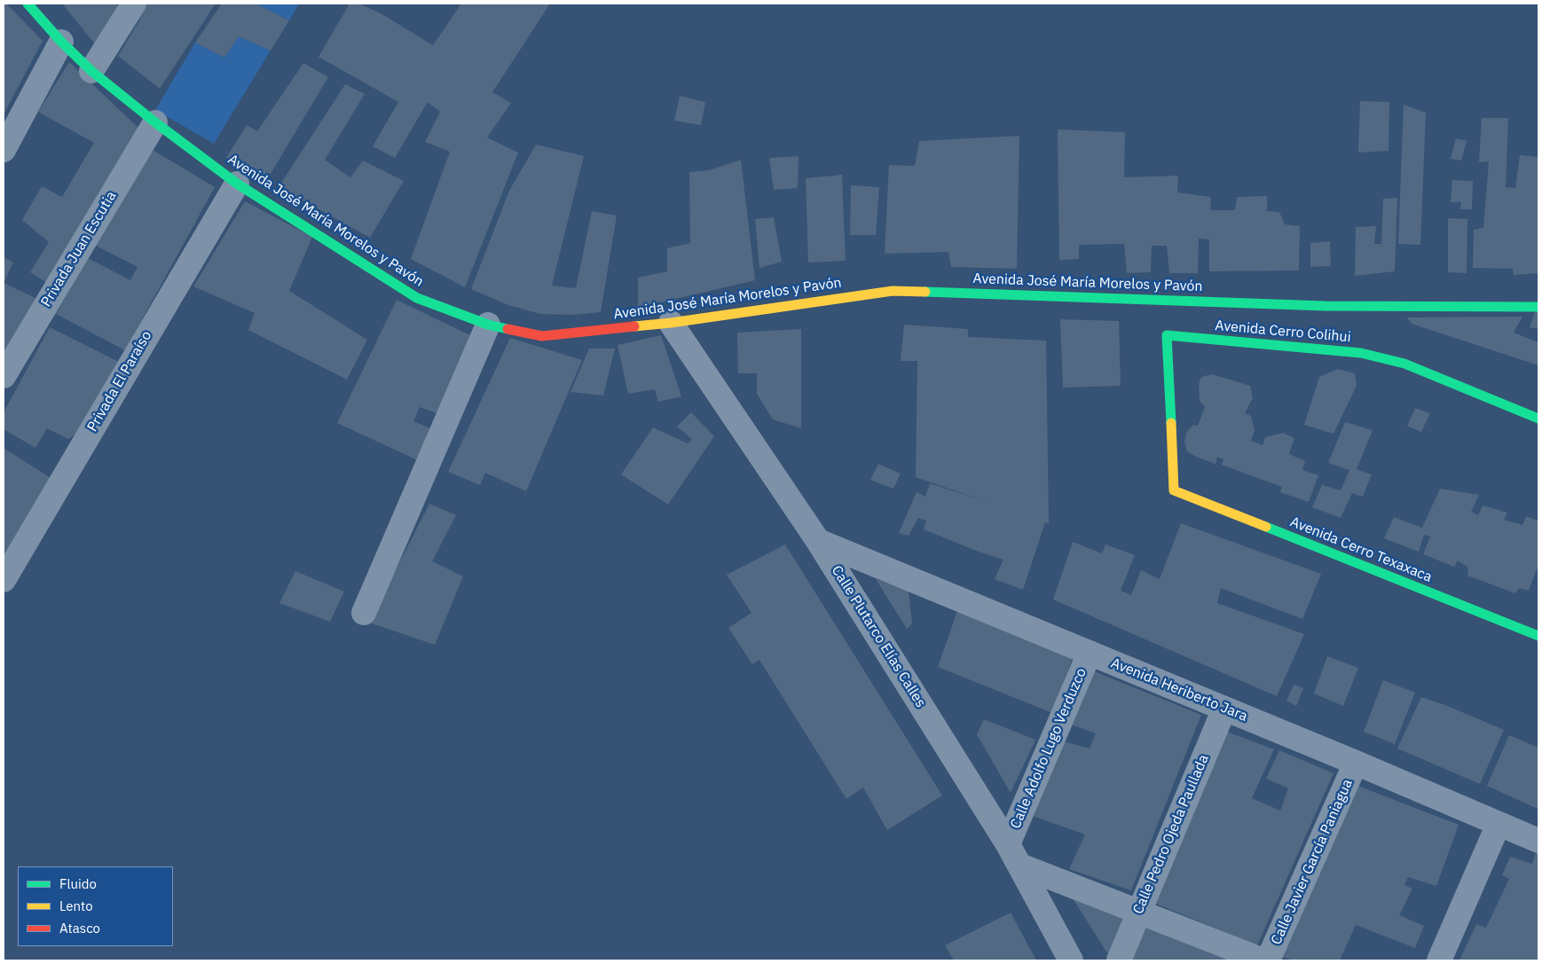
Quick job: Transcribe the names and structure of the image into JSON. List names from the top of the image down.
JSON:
{
  "streets": {
    "main road": ["Avenida José María Morelos y Pavón", "Avenida Cerro Colihui", "Avenida Cerro Texaxaca"],
    "street": [
      "Privada Juan Escutia",
      "Privada El Paraíso",
      "Calle Plutarco Elías Calles",
      "Avenida Heriberto Jara",
      "Calle Adolfo Lugo Verduzco",
      "Calle Pedro Ojeda Paullada",
      "Calle Javier García Paniagua"
    ]
  },
  "crossings": [
    ["Avenida José María Morelos y Pavón", "Privada Juan Escutia"],
    ["Avenida José María Morelos y Pavón", "Privada El Paraíso"],
    ["Avenida José María Morelos y Pavón", "Calle Plutarco Elías Calles"],
    ["Avenida Cerro Colihui", "Avenida Cerro Texaxaca"],
    ["Calle Plutarco Elías Calles", "Avenida Heriberto Jara"],
    ["Calle Plutarco Elías Calles", "Calle Adolfo Lugo Verduzco"],
    ["Avenida Heriberto Jara", "Calle Adolfo Lugo Verduzco"],
    ["Avenida Heriberto Jara", "Calle Pedro Ojeda Paullada"],
    ["Avenida Heriberto Jara", "Calle Javier García Paniagua"]
  ],
  "legend": ["Fluido", "Lento", "Atasco"]
}
